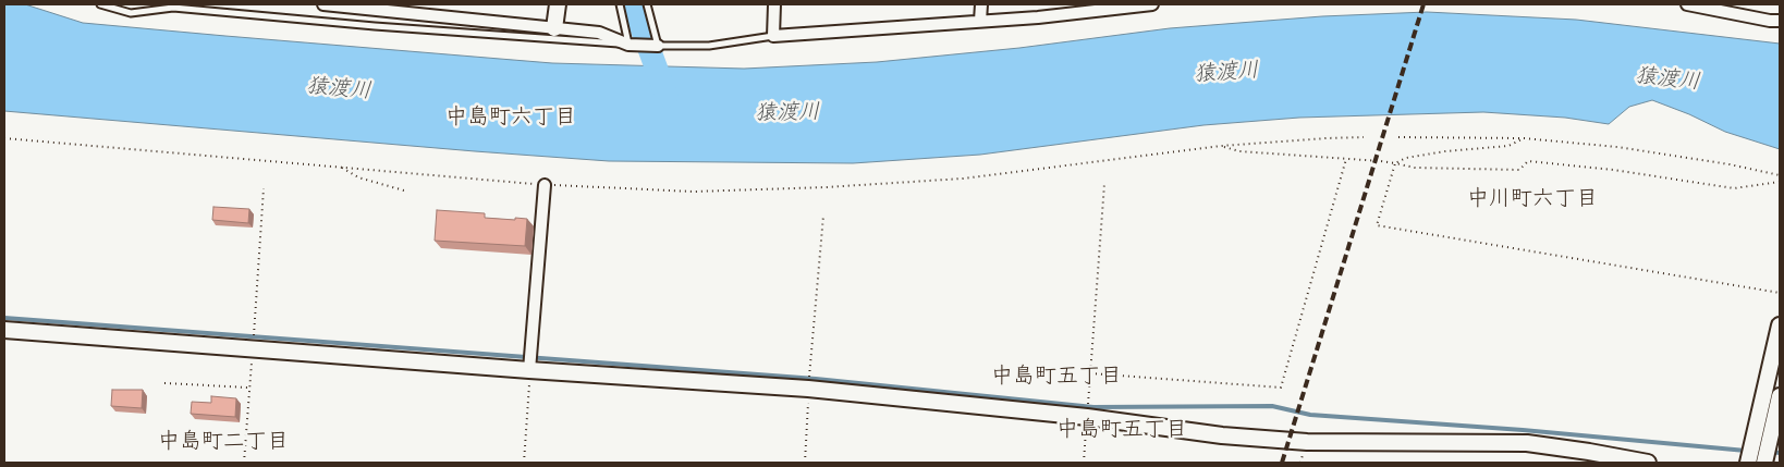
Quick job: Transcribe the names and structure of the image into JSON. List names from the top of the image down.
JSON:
{
  "districts": [
    "中島町六丁目",
    "中川町六丁目",
    "中島町五丁目",
    "中島町五丁目",
    "中島町二丁目"
  ],
  "water": ["猿渡川"]
}
